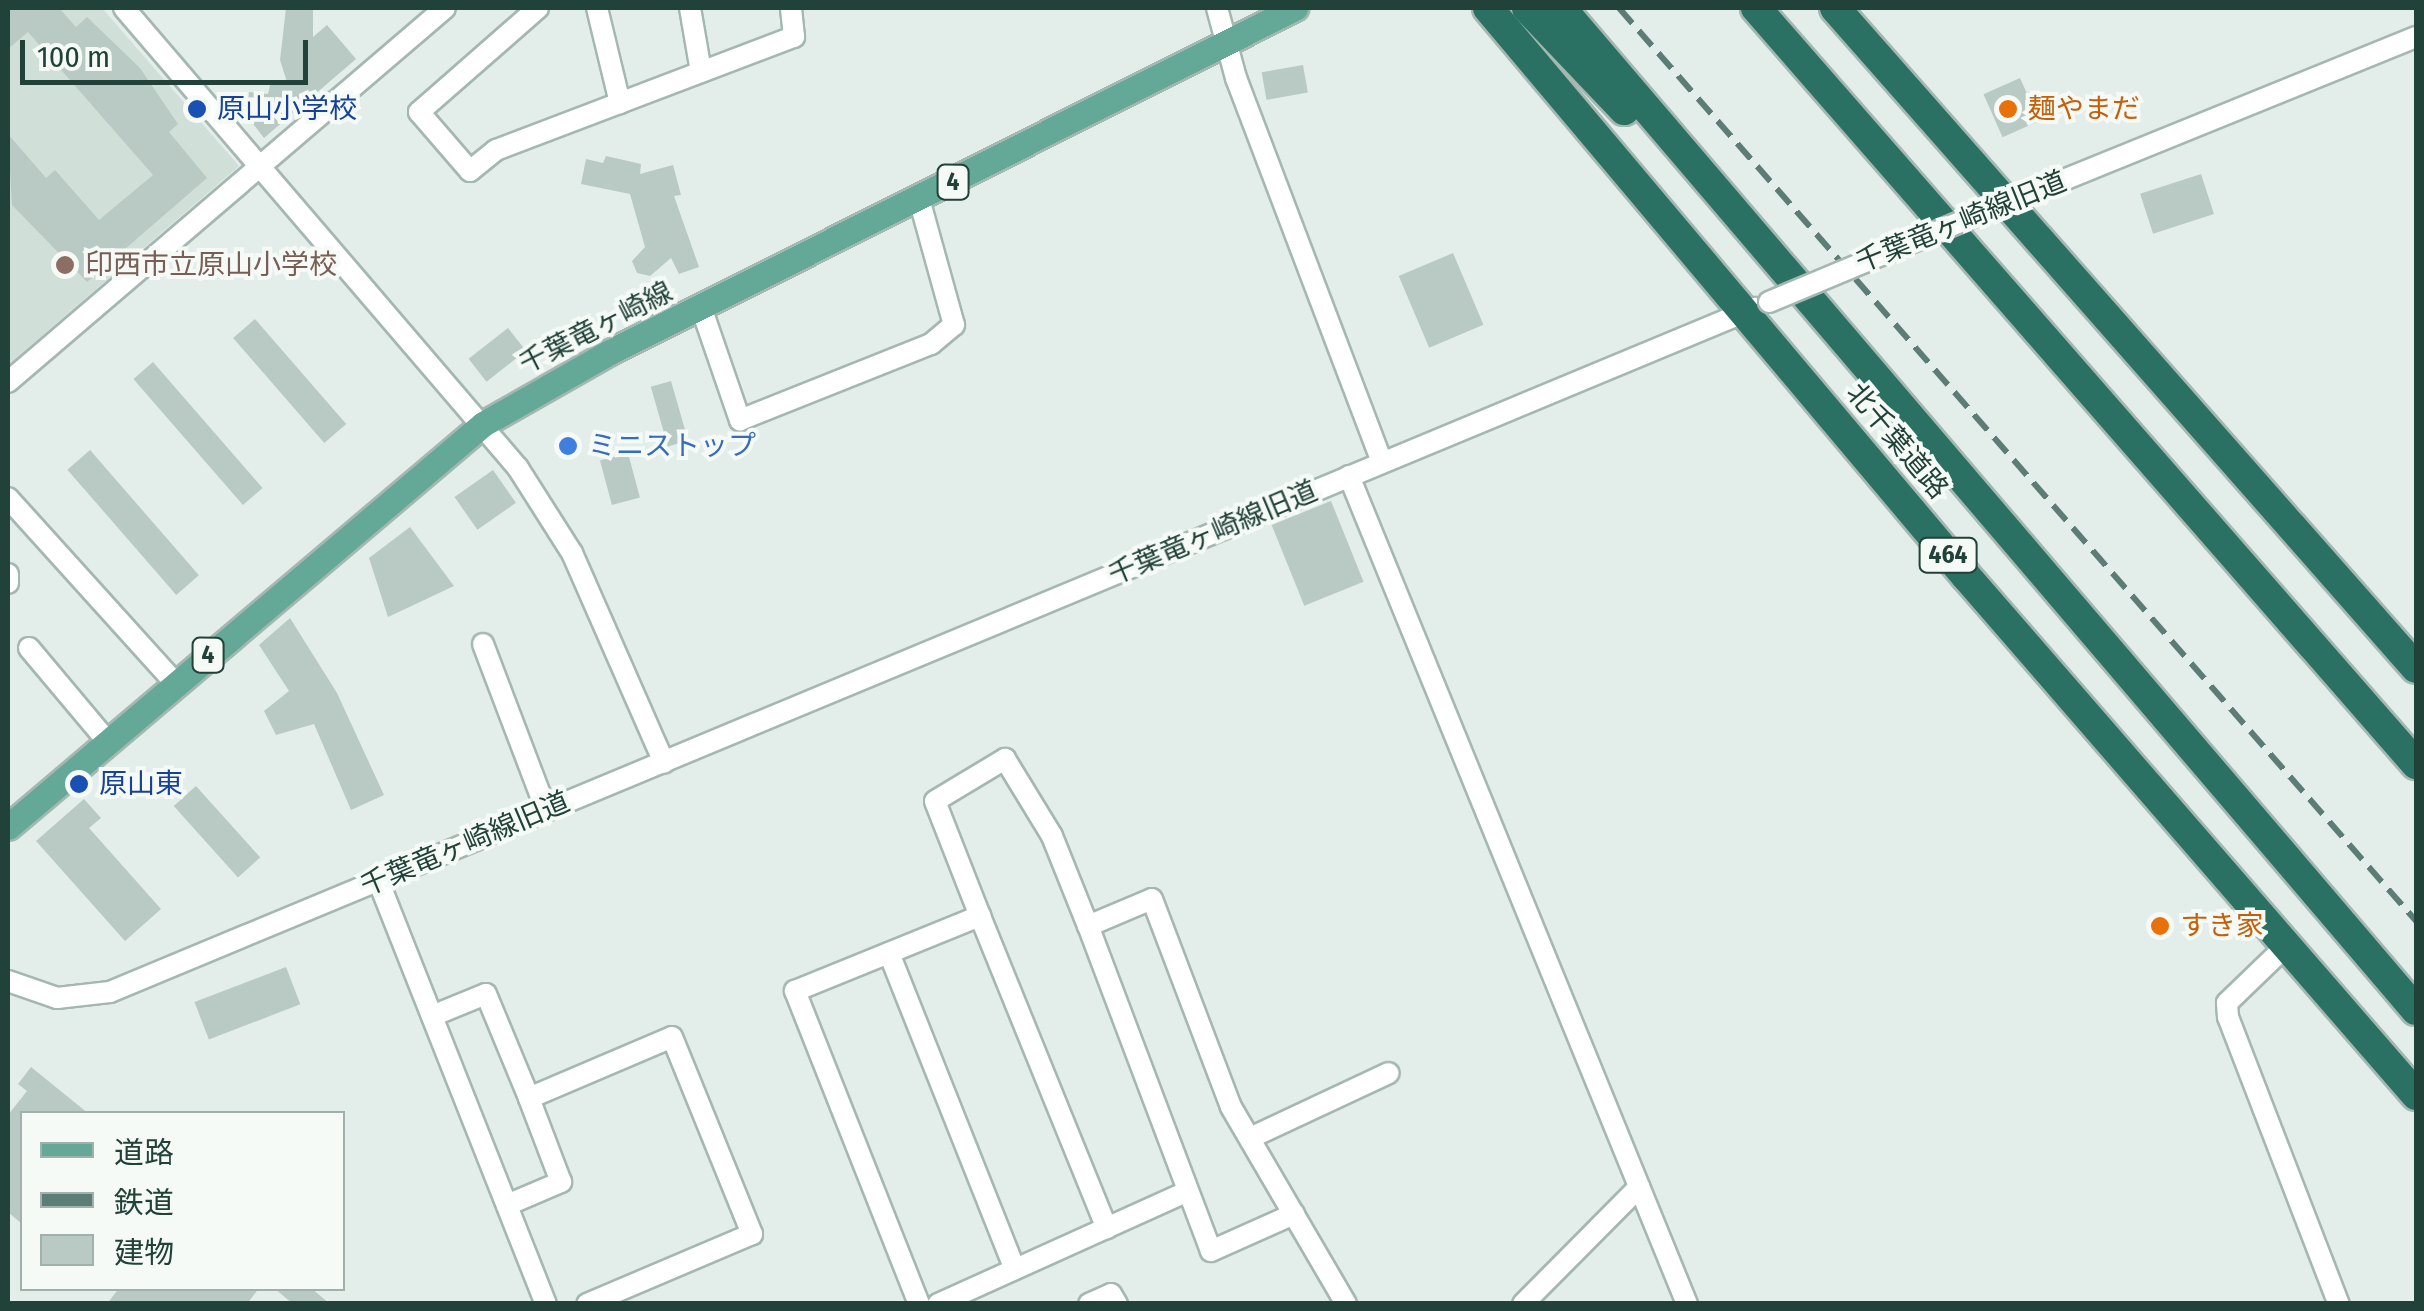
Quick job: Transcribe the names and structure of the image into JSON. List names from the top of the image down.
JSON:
{
  "streets": {
    "highway": ["北千葉道路", "464"],
    "main road": ["4", "千葉竜ヶ崎線"],
    "street": ["千葉竜ヶ崎線旧道"]
  },
  "crossings": [
    ["千葉竜ヶ崎線旧道", "北千葉道路"]
  ],
  "places": [
    "原山小学校",
    "麺やまだ",
    "印西市立原山小学校",
    "ミニストップ",
    "原山東",
    "すき家"
  ],
  "legend": ["道路", "鉄道", "建物"],
  "scale_bar": "100 m"
}
